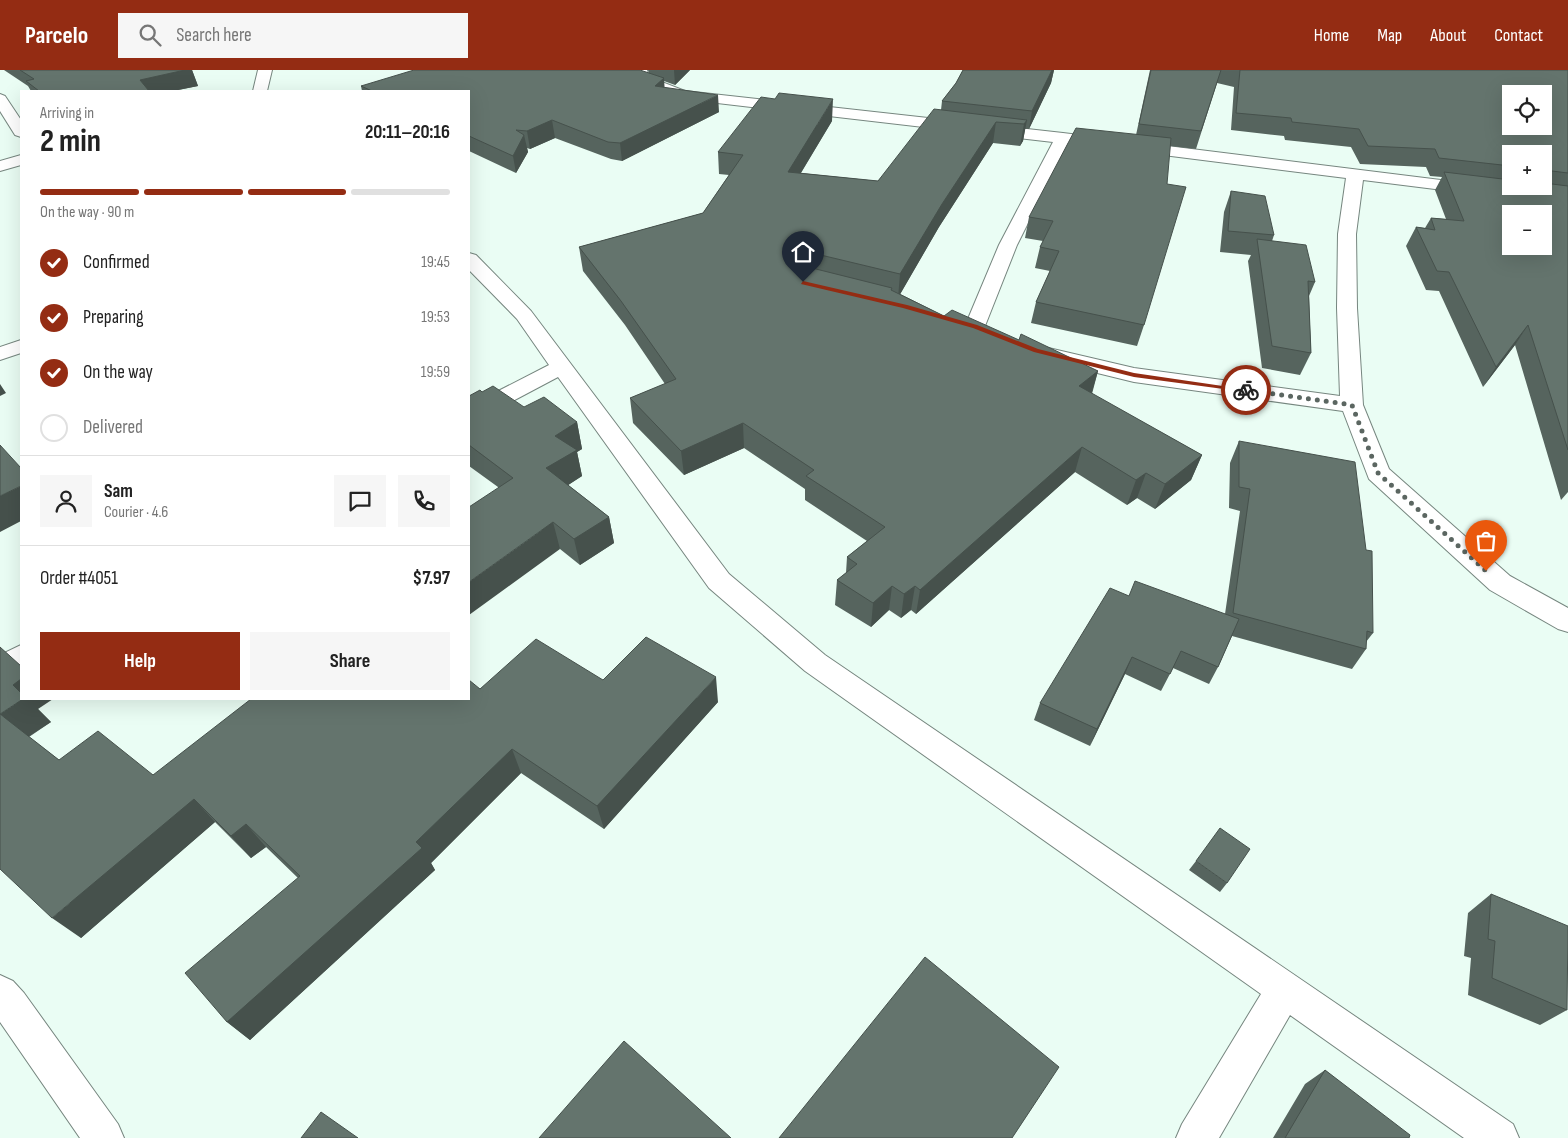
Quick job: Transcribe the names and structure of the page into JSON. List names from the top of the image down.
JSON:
{
  "page": {
    "header": "Parcelo",
    "search": "Search here",
    "nav": [
      "Home",
      "Map",
      "About",
      "Contact"
    ],
    "map_buttons": ["+", "−"],
    "heading": ["2 min", "Arriving in", "20:11–20:16"],
    "panel": [
      "Sam",
      "Courier · 4.6",
      "Order #4051",
      "$7.97"
    ],
    "bar": "On the way · 90 m",
    "list": [
      ["Confirmed", "19:45"],
      ["Preparing", "19:53"],
      ["On the way", "19:59"],
      "Delivered"
    ],
    "buttons": ["Help", "Share"]
  }
}
